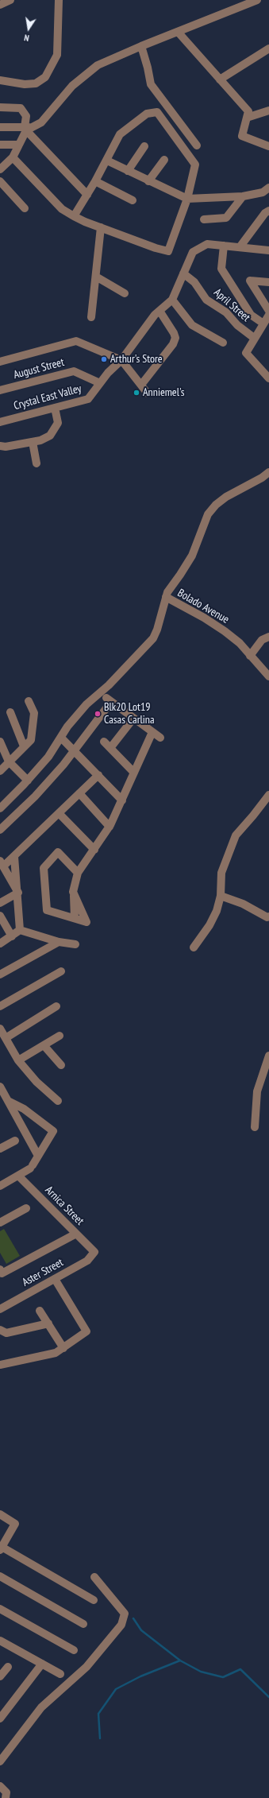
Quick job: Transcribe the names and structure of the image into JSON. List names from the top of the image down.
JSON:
{
  "streets": {
    "street": [
      "April Street",
      "August Street",
      "Crystal East Valley",
      "Bolado Avenue",
      "Arnica Street",
      "Aster Street"
    ]
  },
  "crossings": [
    ["April Street", "Crystal East Valley"],
    ["August Street", "Crystal East Valley"],
    ["Arnica Street", "Aster Street"]
  ],
  "places": ["Arthur's Store", "Anniemel's", "Blk20 Lot19 Casas Carlina"],
  "north": "bottom"
}
